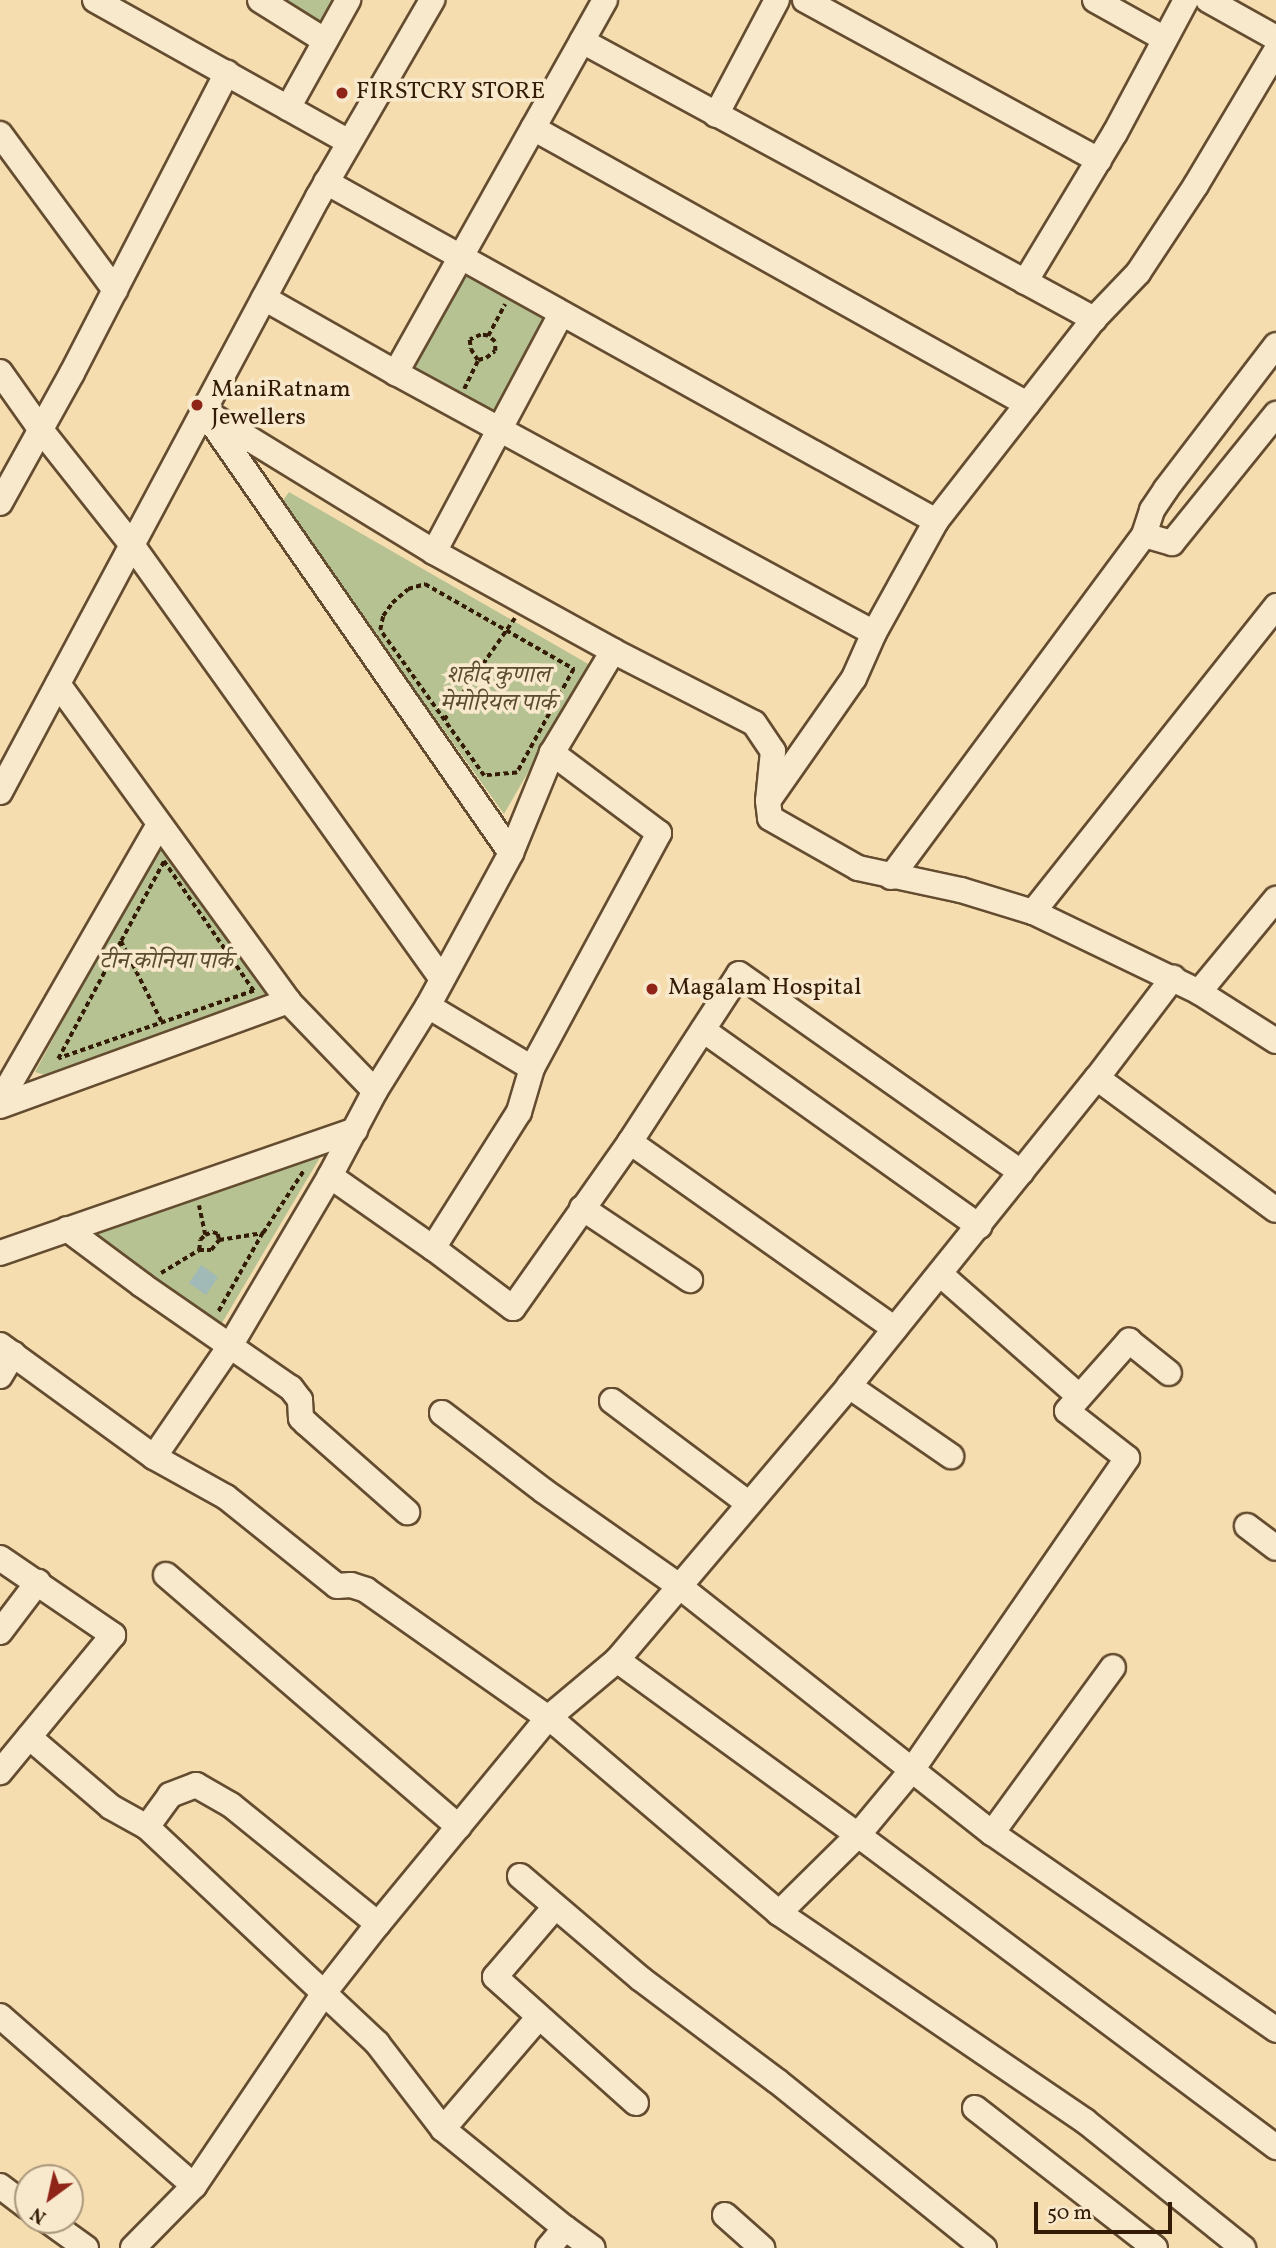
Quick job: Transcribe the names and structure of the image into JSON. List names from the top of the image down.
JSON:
{
  "parks": ["शहीद कुणाल मेमोरियल पार्क", "टीन कोनिया पार्क"],
  "places": ["FIRSTCRY STORE", "ManiRatnam Jewellers", "Magalam Hospital"],
  "scale_bar": "50 m",
  "north": "bottom left"
}
